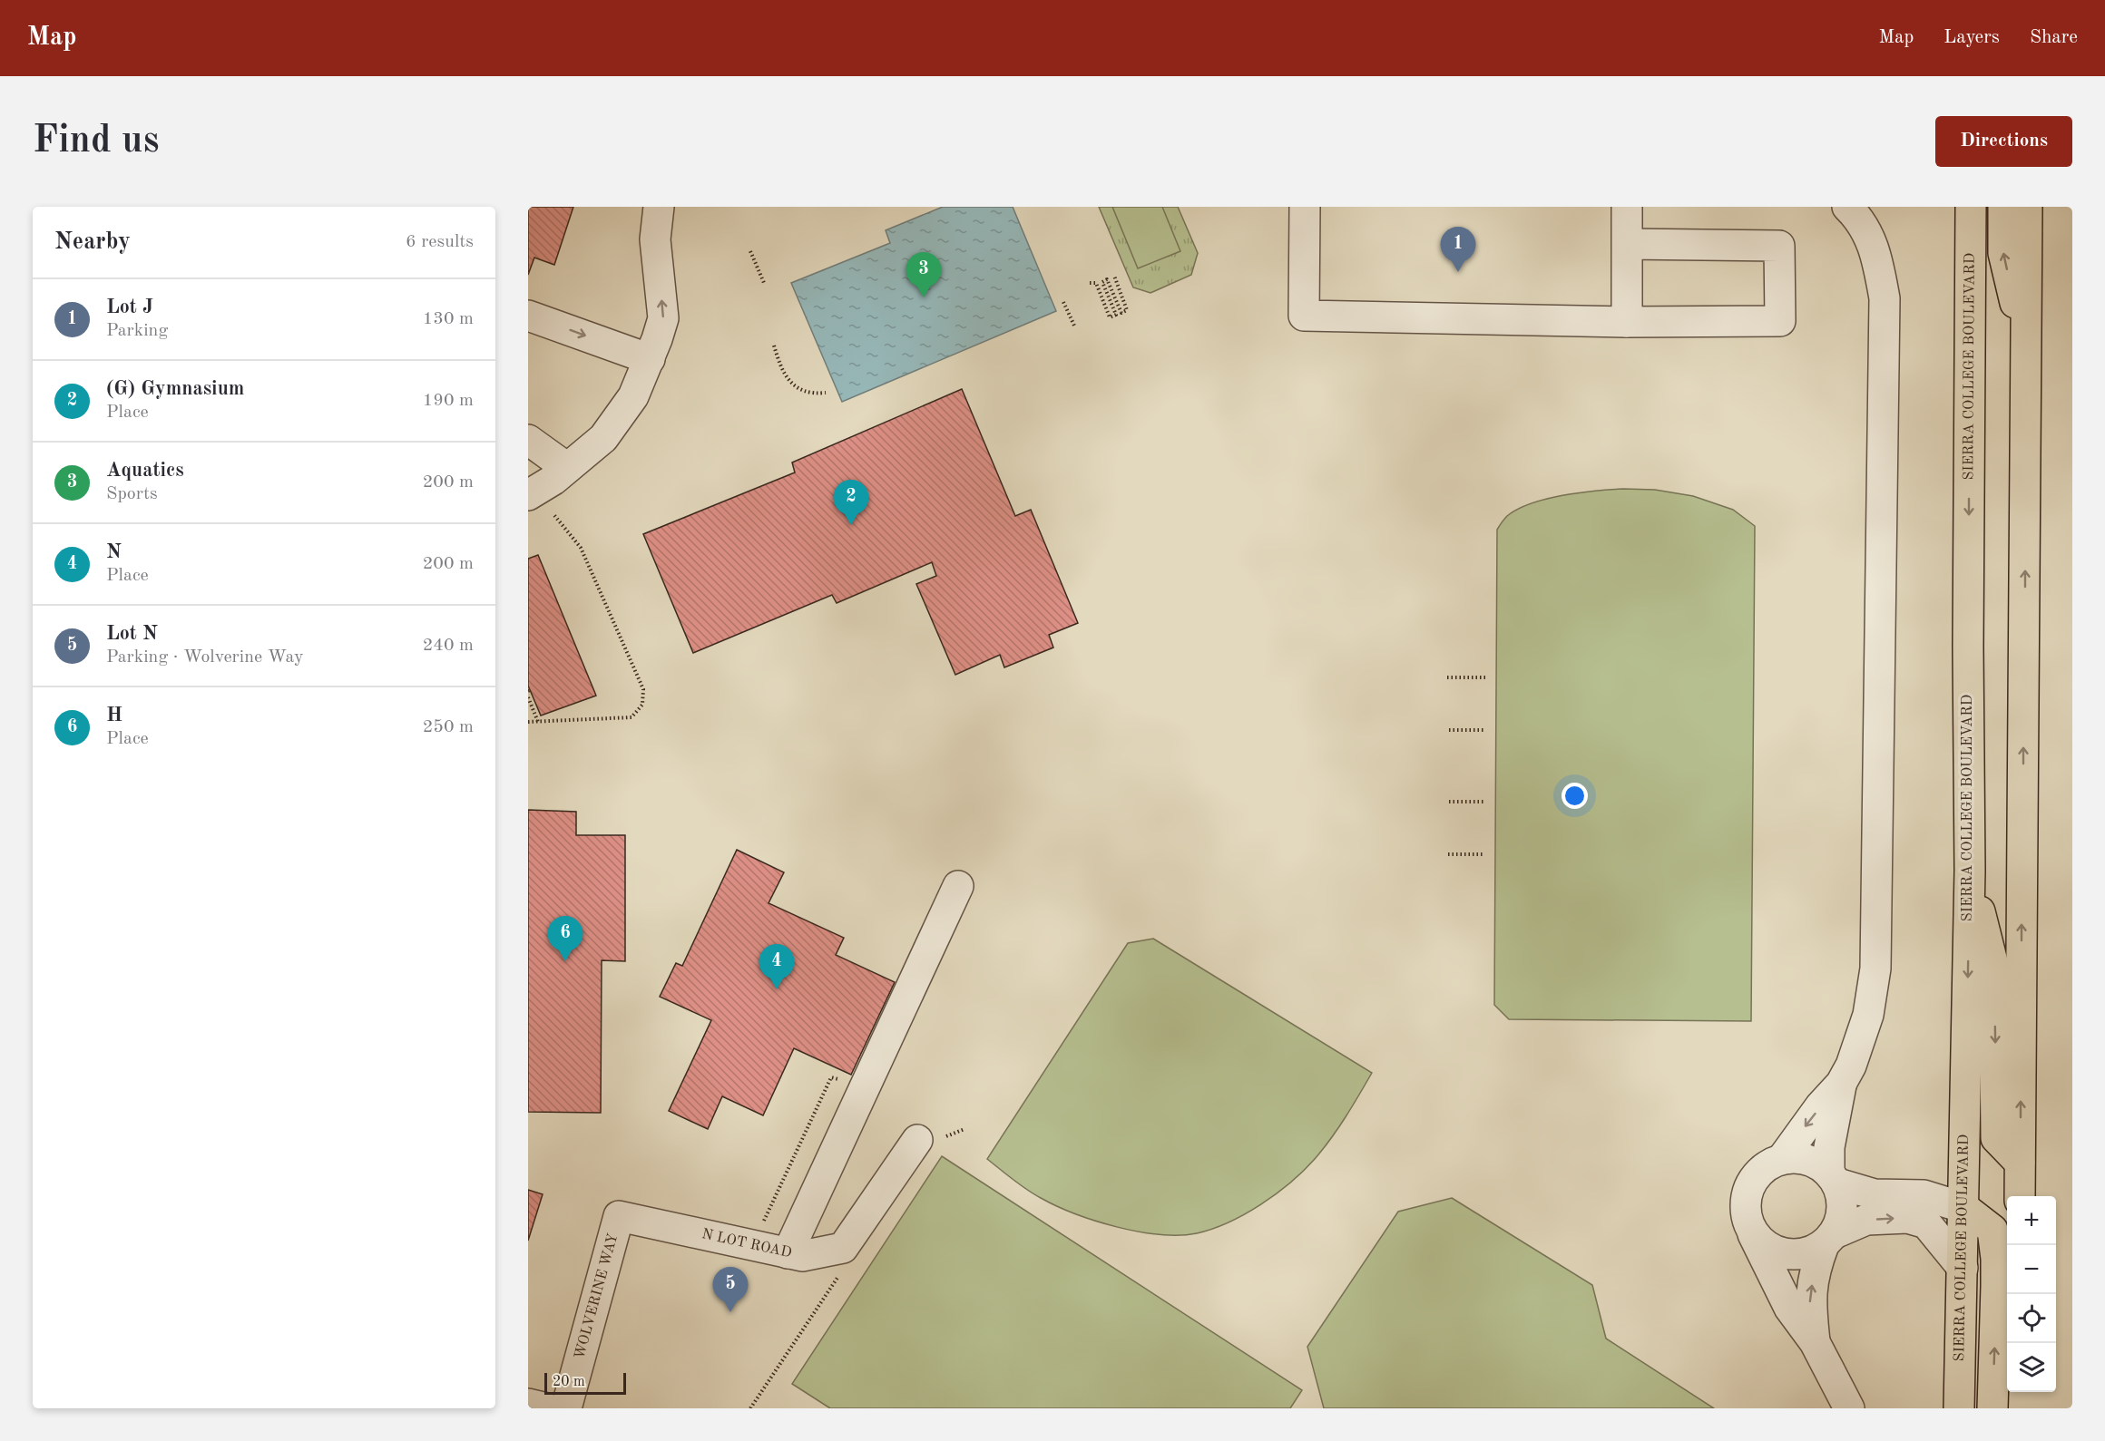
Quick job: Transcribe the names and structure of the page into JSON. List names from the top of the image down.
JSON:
{
  "streets": {
    "main road": ["SIERRA COLLEGE BOULEVARD"],
    "street": ["N LOT ROAD", "WOLVERINE WAY"]
  },
  "crossings": [
    ["N LOT ROAD", "WOLVERINE WAY"]
  ],
  "scale_bar": "20 m",
  "page": {
    "header": "Map",
    "nav": ["Map", "Layers", "Share"],
    "buttons": "Directions",
    "title": "Find us",
    "heading": ["Nearby", "6 results"],
    "pins": [
      "1",
      "3",
      "2",
      "6",
      "4",
      "5"
    ],
    "list": [
      {
        "mark": "1",
        "name": "Lot J",
        "note": "Parking",
        "value": "130 m"
      },
      {
        "mark": "2",
        "name": "(G) Gymnasium",
        "note": "Place",
        "value": "190 m"
      },
      {
        "mark": "3",
        "name": "Aquatics",
        "note": "Sports",
        "value": "200 m"
      },
      {
        "mark": "4",
        "name": "N",
        "note": "Place",
        "value": "200 m"
      },
      {
        "mark": "5",
        "name": "Lot N",
        "note": "Parking · Wolverine Way",
        "value": "240 m"
      },
      {
        "mark": "6",
        "name": "H",
        "note": "Place",
        "value": "250 m"
      }
    ],
    "map_buttons": ["+", "−"],
    "scale": "20 m"
  }
}
